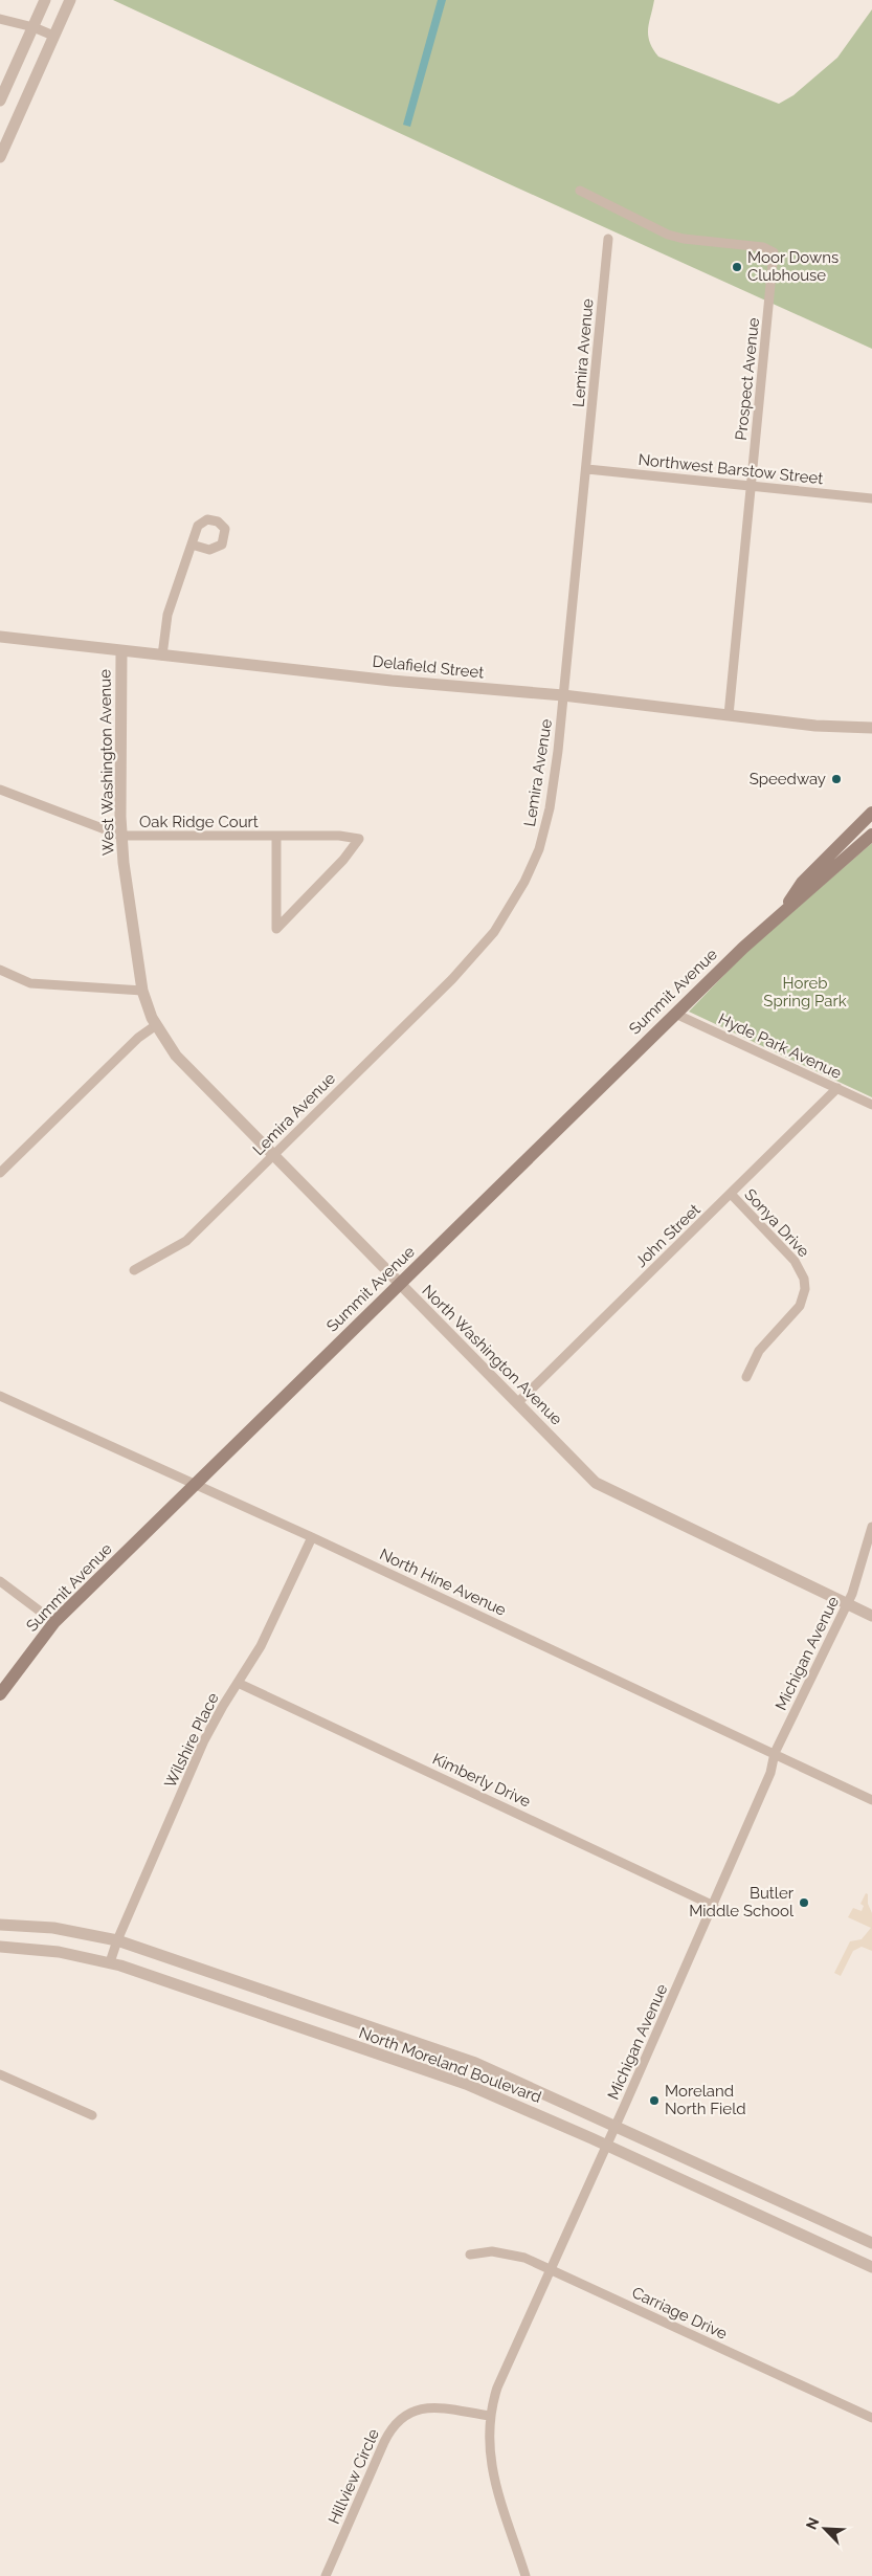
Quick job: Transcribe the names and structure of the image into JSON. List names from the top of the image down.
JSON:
{
  "streets": {
    "main road": ["Summit Avenue"],
    "street": [
      "Lemira Avenue",
      "Prospect Avenue",
      "Northwest Barstow Street",
      "Delafield Street",
      "West Washington Avenue",
      "Oak Ridge Court",
      "Hyde Park Avenue",
      "Sonya Drive",
      "John Street",
      "North Washington Avenue",
      "North Hine Avenue",
      "Michigan Avenue",
      "Wilshire Place",
      "Kimberly Drive",
      "North Moreland Boulevard",
      "Carriage Drive",
      "Hillview Circle"
    ]
  },
  "crossings": [
    ["Lemira Avenue", "Northwest Barstow Street"],
    ["Lemira Avenue", "Delafield Street"],
    ["Lemira Avenue", "North Washington Avenue"],
    ["Prospect Avenue", "Northwest Barstow Street"],
    ["Prospect Avenue", "Delafield Street"],
    ["Delafield Street", "West Washington Avenue"],
    ["West Washington Avenue", "Oak Ridge Court"],
    ["West Washington Avenue", "North Washington Avenue"],
    ["Summit Avenue", "Hyde Park Avenue"],
    ["Summit Avenue", "North Washington Avenue"],
    ["Summit Avenue", "North Hine Avenue"],
    ["Hyde Park Avenue", "John Street"],
    ["Sonya Drive", "John Street"],
    ["John Street", "North Washington Avenue"],
    ["North Washington Avenue", "Michigan Avenue"],
    ["North Hine Avenue", "Michigan Avenue"],
    ["North Hine Avenue", "Wilshire Place"],
    ["Michigan Avenue", "Kimberly Drive"],
    ["Michigan Avenue", "North Moreland Boulevard"],
    ["Michigan Avenue", "Carriage Drive"],
    ["Michigan Avenue", "Hillview Circle"],
    ["Wilshire Place", "Kimberly Drive"],
    ["Wilshire Place", "North Moreland Boulevard"]
  ],
  "parks": ["Horeb Spring Park"],
  "places": [
    "Moor Downs Clubhouse",
    "Speedway",
    "Butler Middle School",
    "Moreland North Field"
  ],
  "north": "top left"
}
